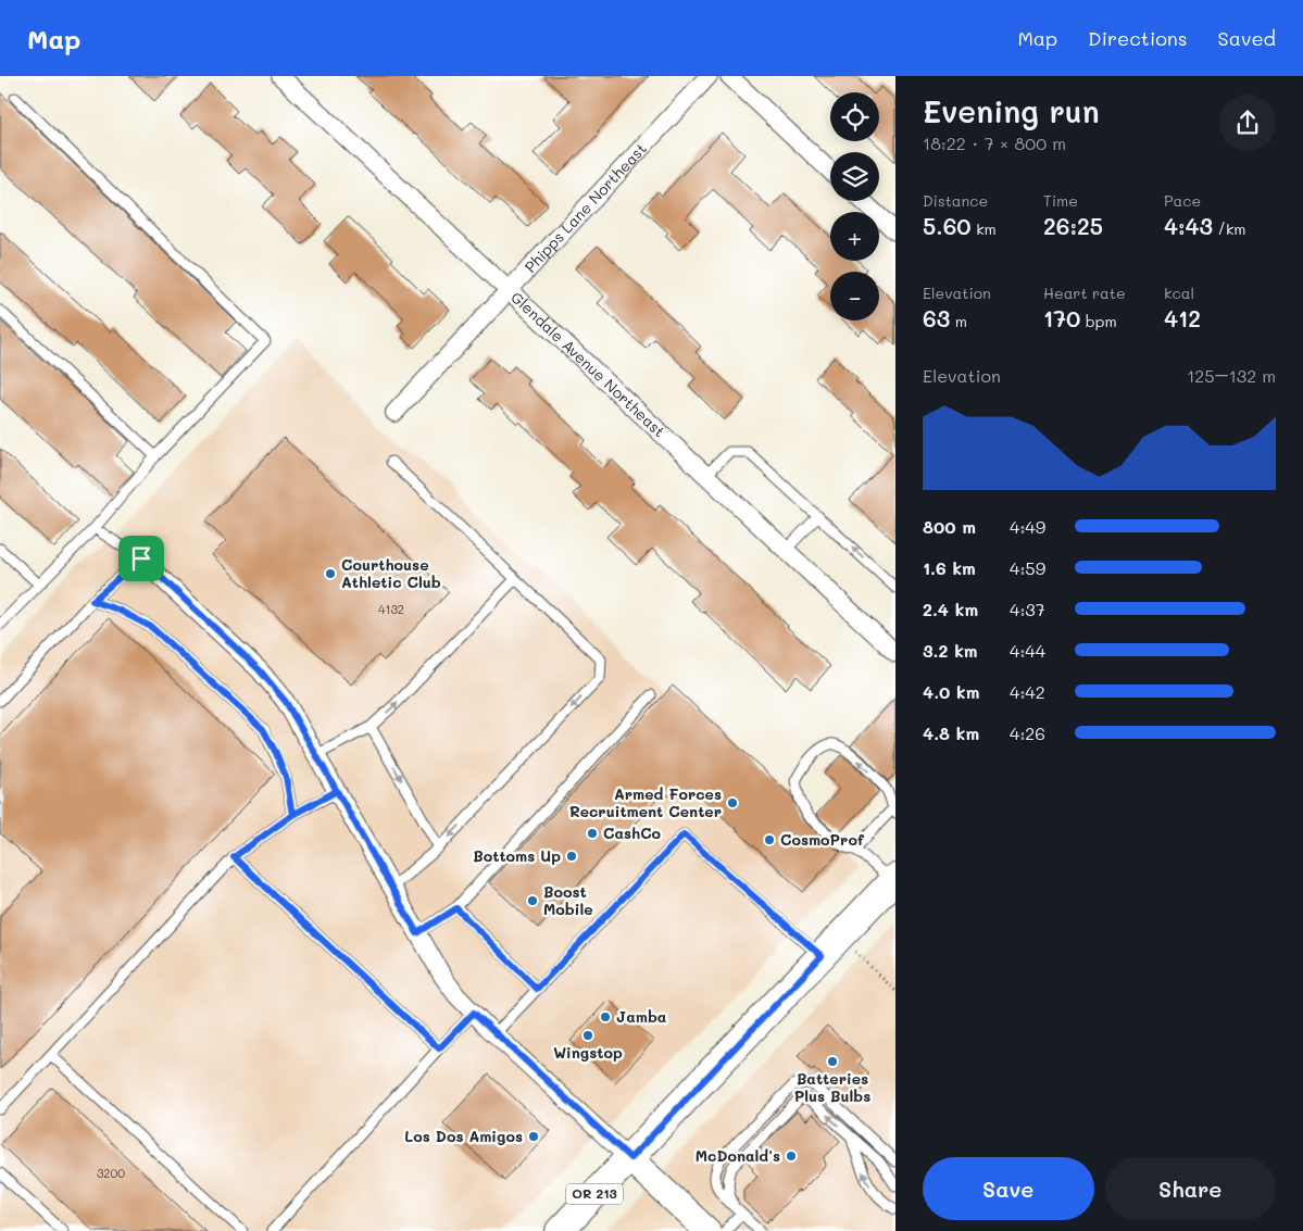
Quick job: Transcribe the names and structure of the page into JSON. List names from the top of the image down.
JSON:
{
  "streets": {
    "main road": ["OR 213"],
    "street": ["Phipps Lane Northeast", "Glendale Avenue Northeast"]
  },
  "crossings": [
    ["Phipps Lane Northeast", "Glendale Avenue Northeast"]
  ],
  "places": [
    "Courthouse Athletic Club",
    "Armed Forces Recruitment Center",
    "CashCo",
    "CosmoProf",
    "Bottoms Up",
    "Boost Mobile",
    "Jamba",
    "Wingstop",
    "Batteries Plus Bulbs",
    "Los Dos Amigos",
    "McDonald's"
  ],
  "house_numbers": ["4132", "3200"],
  "page": {
    "header": "Map",
    "nav": ["Map", "Directions", "Saved"],
    "heading": ["Evening run", "18:22 · 7 × 800 m"],
    "map_buttons": ["+", "−"],
    "stats": [
      ["Distance", "5.60 km"],
      ["Time", "26:25"],
      ["Pace", "4:43 /km"],
      ["Elevation", "63 m"],
      ["Heart rate", "170 bpm"],
      ["kcal", "412"]
    ],
    "chart": ["Elevation", "125–132 m"],
    "list": [
      {
        "name": "800 m",
        "note": "4:49"
      },
      {
        "name": "1.6 km",
        "note": "4:59"
      },
      {
        "name": "2.4 km",
        "note": "4:37"
      },
      {
        "name": "3.2 km",
        "note": "4:44"
      },
      {
        "name": "4.0 km",
        "note": "4:42"
      },
      {
        "name": "4.8 km",
        "note": "4:26"
      }
    ],
    "buttons": ["Save", "Share"]
  }
}
